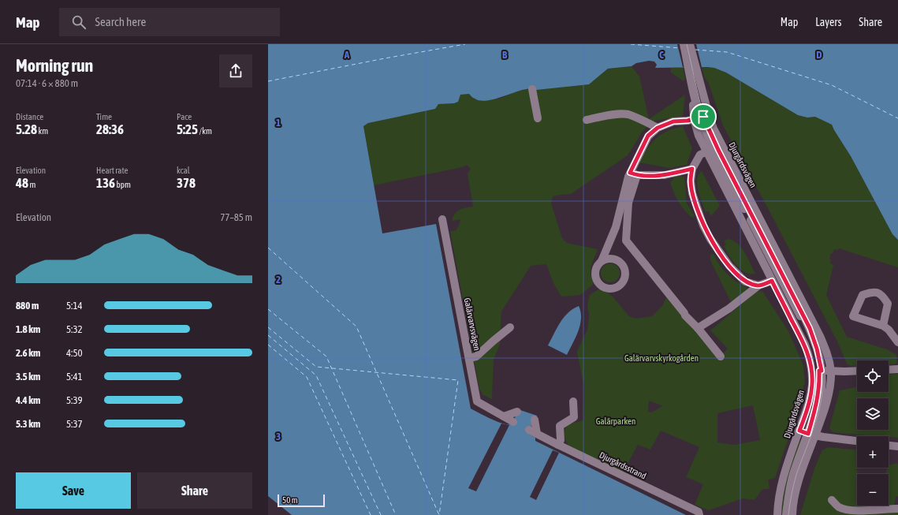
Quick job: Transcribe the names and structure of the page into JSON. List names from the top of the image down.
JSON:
{
  "streets": {
    "street": ["Djurgårdsvägen", "Galärvarvsvägen", "Djurgårdsstrand"]
  },
  "parks": ["Galärvarvskyrkogården", "Galärparken"],
  "scale_bar": "50 m",
  "page": {
    "header": "Map",
    "search": "Search here",
    "nav": ["Map", "Layers", "Share"],
    "heading": ["Morning run", "07:14 · 6 × 880 m"],
    "stats": [
      ["Distance", "5.28 km"],
      ["Time", "28:36"],
      ["Pace", "5:25 /km"],
      ["Elevation", "48 m"],
      ["Heart rate", "136 bpm"],
      ["kcal", "378"]
    ],
    "chart": ["Elevation", "77–85 m"],
    "list": [
      {
        "name": "880 m",
        "note": "5:14"
      },
      {
        "name": "1.8 km",
        "note": "5:32"
      },
      {
        "name": "2.6 km",
        "note": "4:50"
      },
      {
        "name": "3.5 km",
        "note": "5:41"
      },
      {
        "name": "4.4 km",
        "note": "5:39"
      },
      {
        "name": "5.3 km",
        "note": "5:37"
      }
    ],
    "map_buttons": ["+", "−"],
    "buttons": ["Save", "Share"],
    "scale": "50 m"
  },
  "grid": {
    "columns": [
      "A",
      "B",
      "C",
      "D"
    ],
    "rows": ["1", "2", "3"]
  }
}
